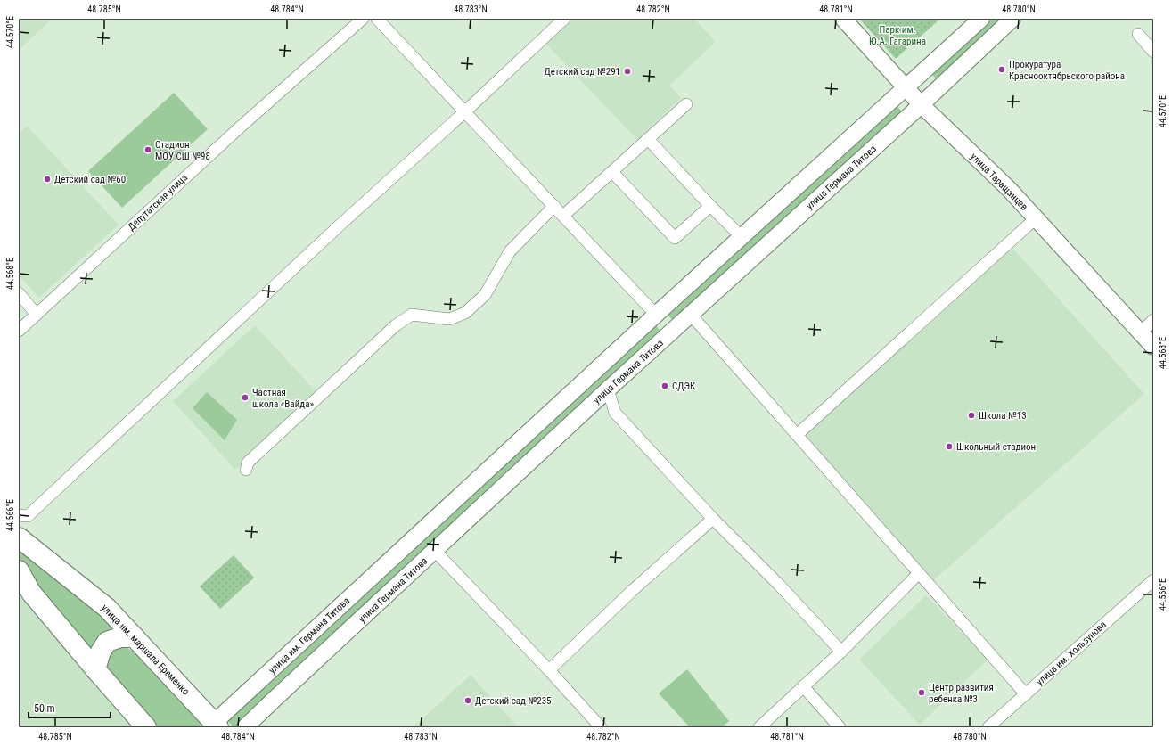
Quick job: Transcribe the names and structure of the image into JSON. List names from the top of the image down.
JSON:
{
  "streets": {
    "highway": ["улица им. маршала Еременко"],
    "street": [
      "улица Германа Титова",
      "улица Таращанцев",
      "Депутатская улица",
      "улица им. Германа Титова",
      "улица им. Хользунова"
    ]
  },
  "crossings": [
    ["улица Германа Титова", "улица Таращанцев"],
    ["улица им. Германа Титова", "улица им. маршала Еременко"]
  ],
  "parks": ["Парк им. Ю.А. Гагарина"],
  "places": [
    "Прокуратура Краснооктябрьского района",
    "Детский сад №291",
    "Стадион МОУ СШ №98",
    "Детский сад №60",
    "СДЭК",
    "Частная школа «Вайда»",
    "Школа №13",
    "Школьный стадион",
    "Центр развития ребенка №3",
    "Детский сад №235"
  ],
  "scale_bar": "50 m",
  "coordinates": [
    "48.785°N",
    "48.784°N",
    "48.783°N",
    "48.782°N",
    "48.781°N",
    "48.780°N",
    "44.570°E",
    "44.568°E",
    "44.566°E"
  ]
}
